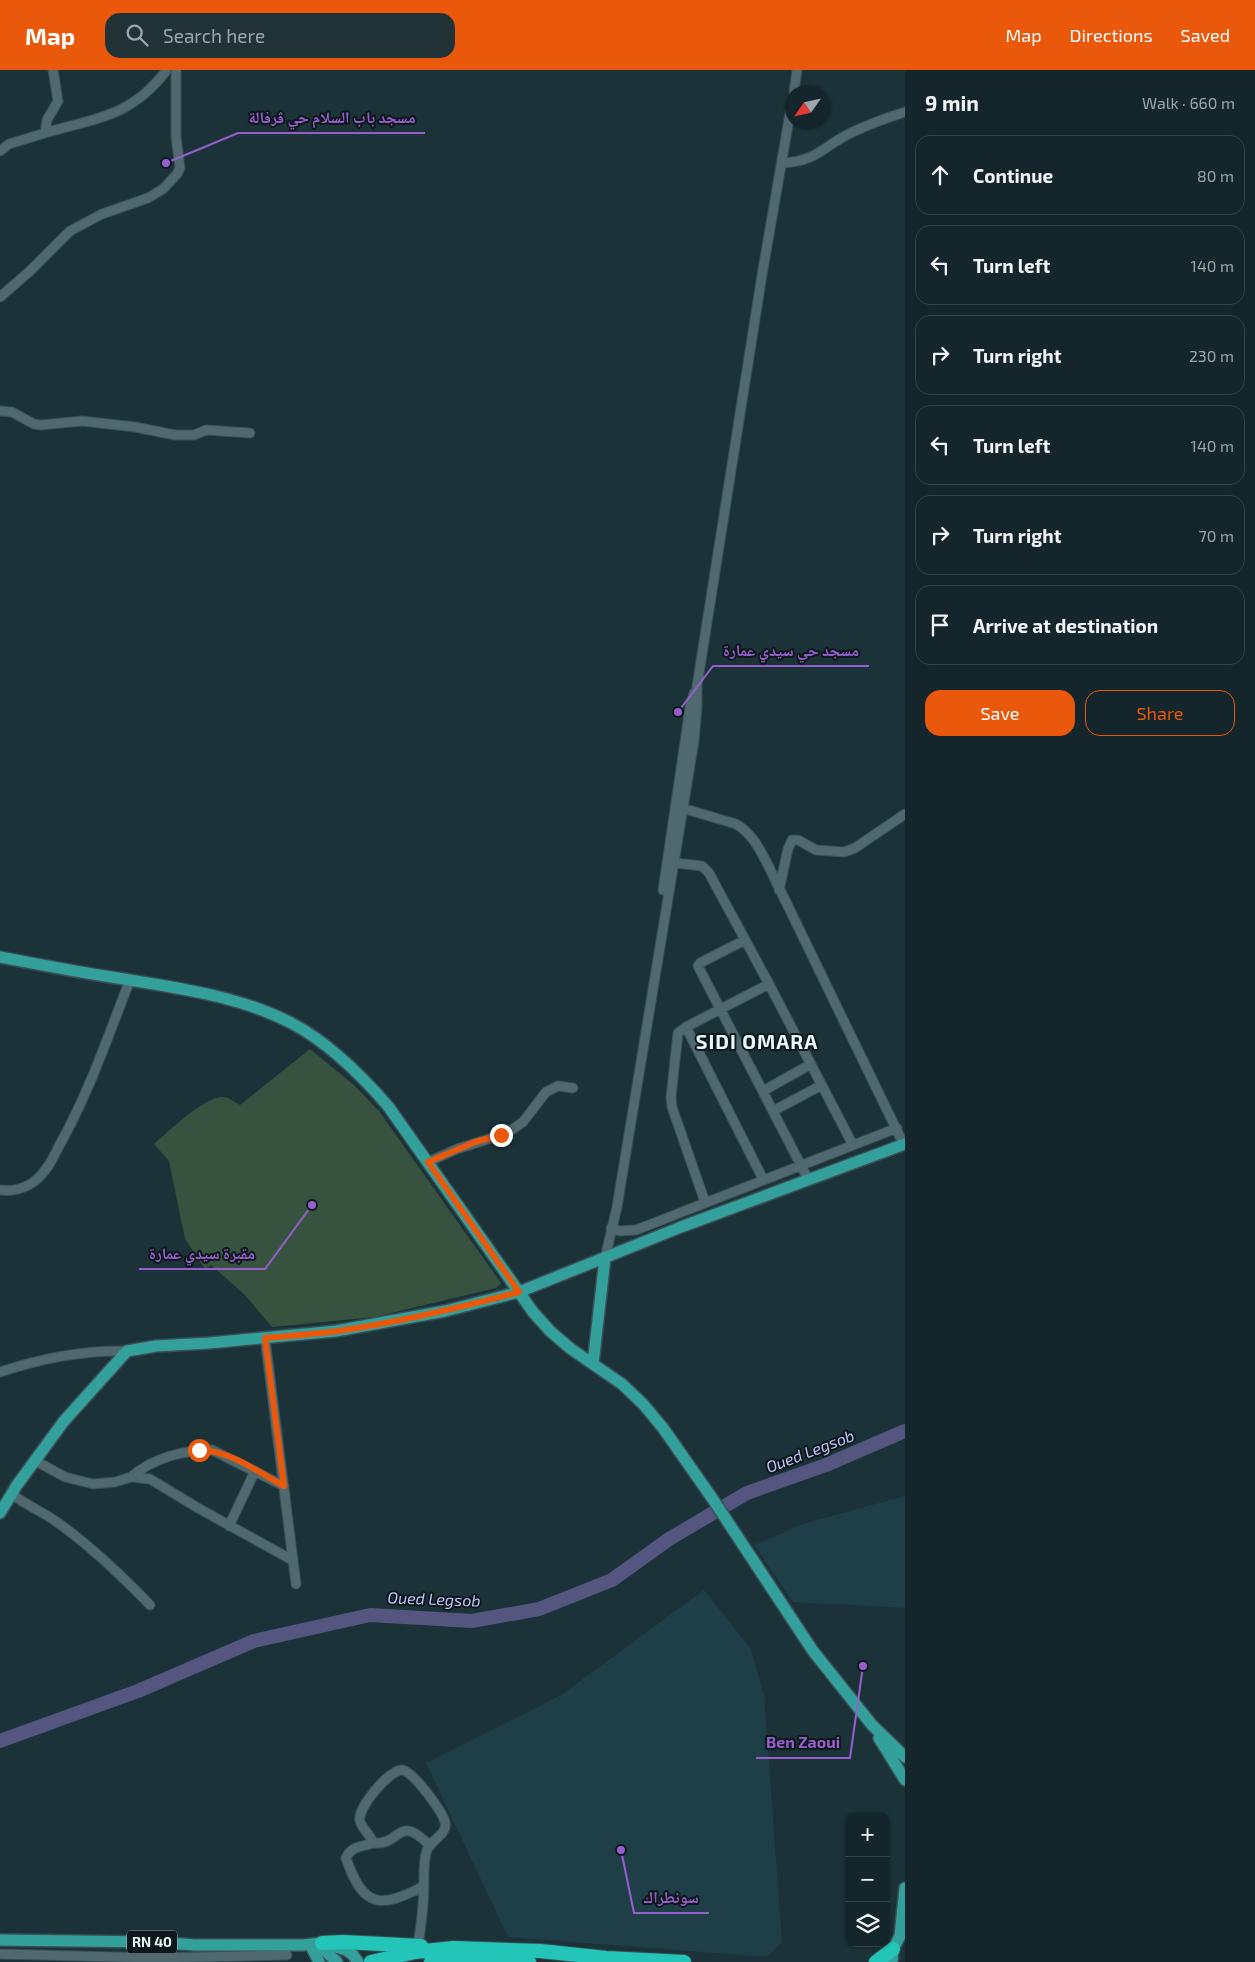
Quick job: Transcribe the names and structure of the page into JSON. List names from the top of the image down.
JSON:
{
  "streets": {
    "highway": ["RN 40"]
  },
  "districts": ["SIDI OMARA"],
  "water": ["Oued Legsob"],
  "places": [
    "مسجد باب السلام حي ڨرفالة",
    "مسجد حي سيدي عمارة",
    "مقبرة سيدي عمارة",
    "Ben Zaoui",
    "سونطراك"
  ],
  "north": "bottom left",
  "page": {
    "header": "Map",
    "search": "Search here",
    "nav": ["Map", "Directions", "Saved"],
    "heading": ["9 min", "Walk · 660 m"],
    "list": [
      ["Continue", "80 m"],
      ["Turn left", "140 m"],
      ["Turn right", "230 m"],
      ["Turn left", "140 m"],
      ["Turn right", "70 m"],
      "Arrive at destination"
    ],
    "buttons": ["Save", "Share"],
    "map_buttons": ["+", "−"]
  }
}
